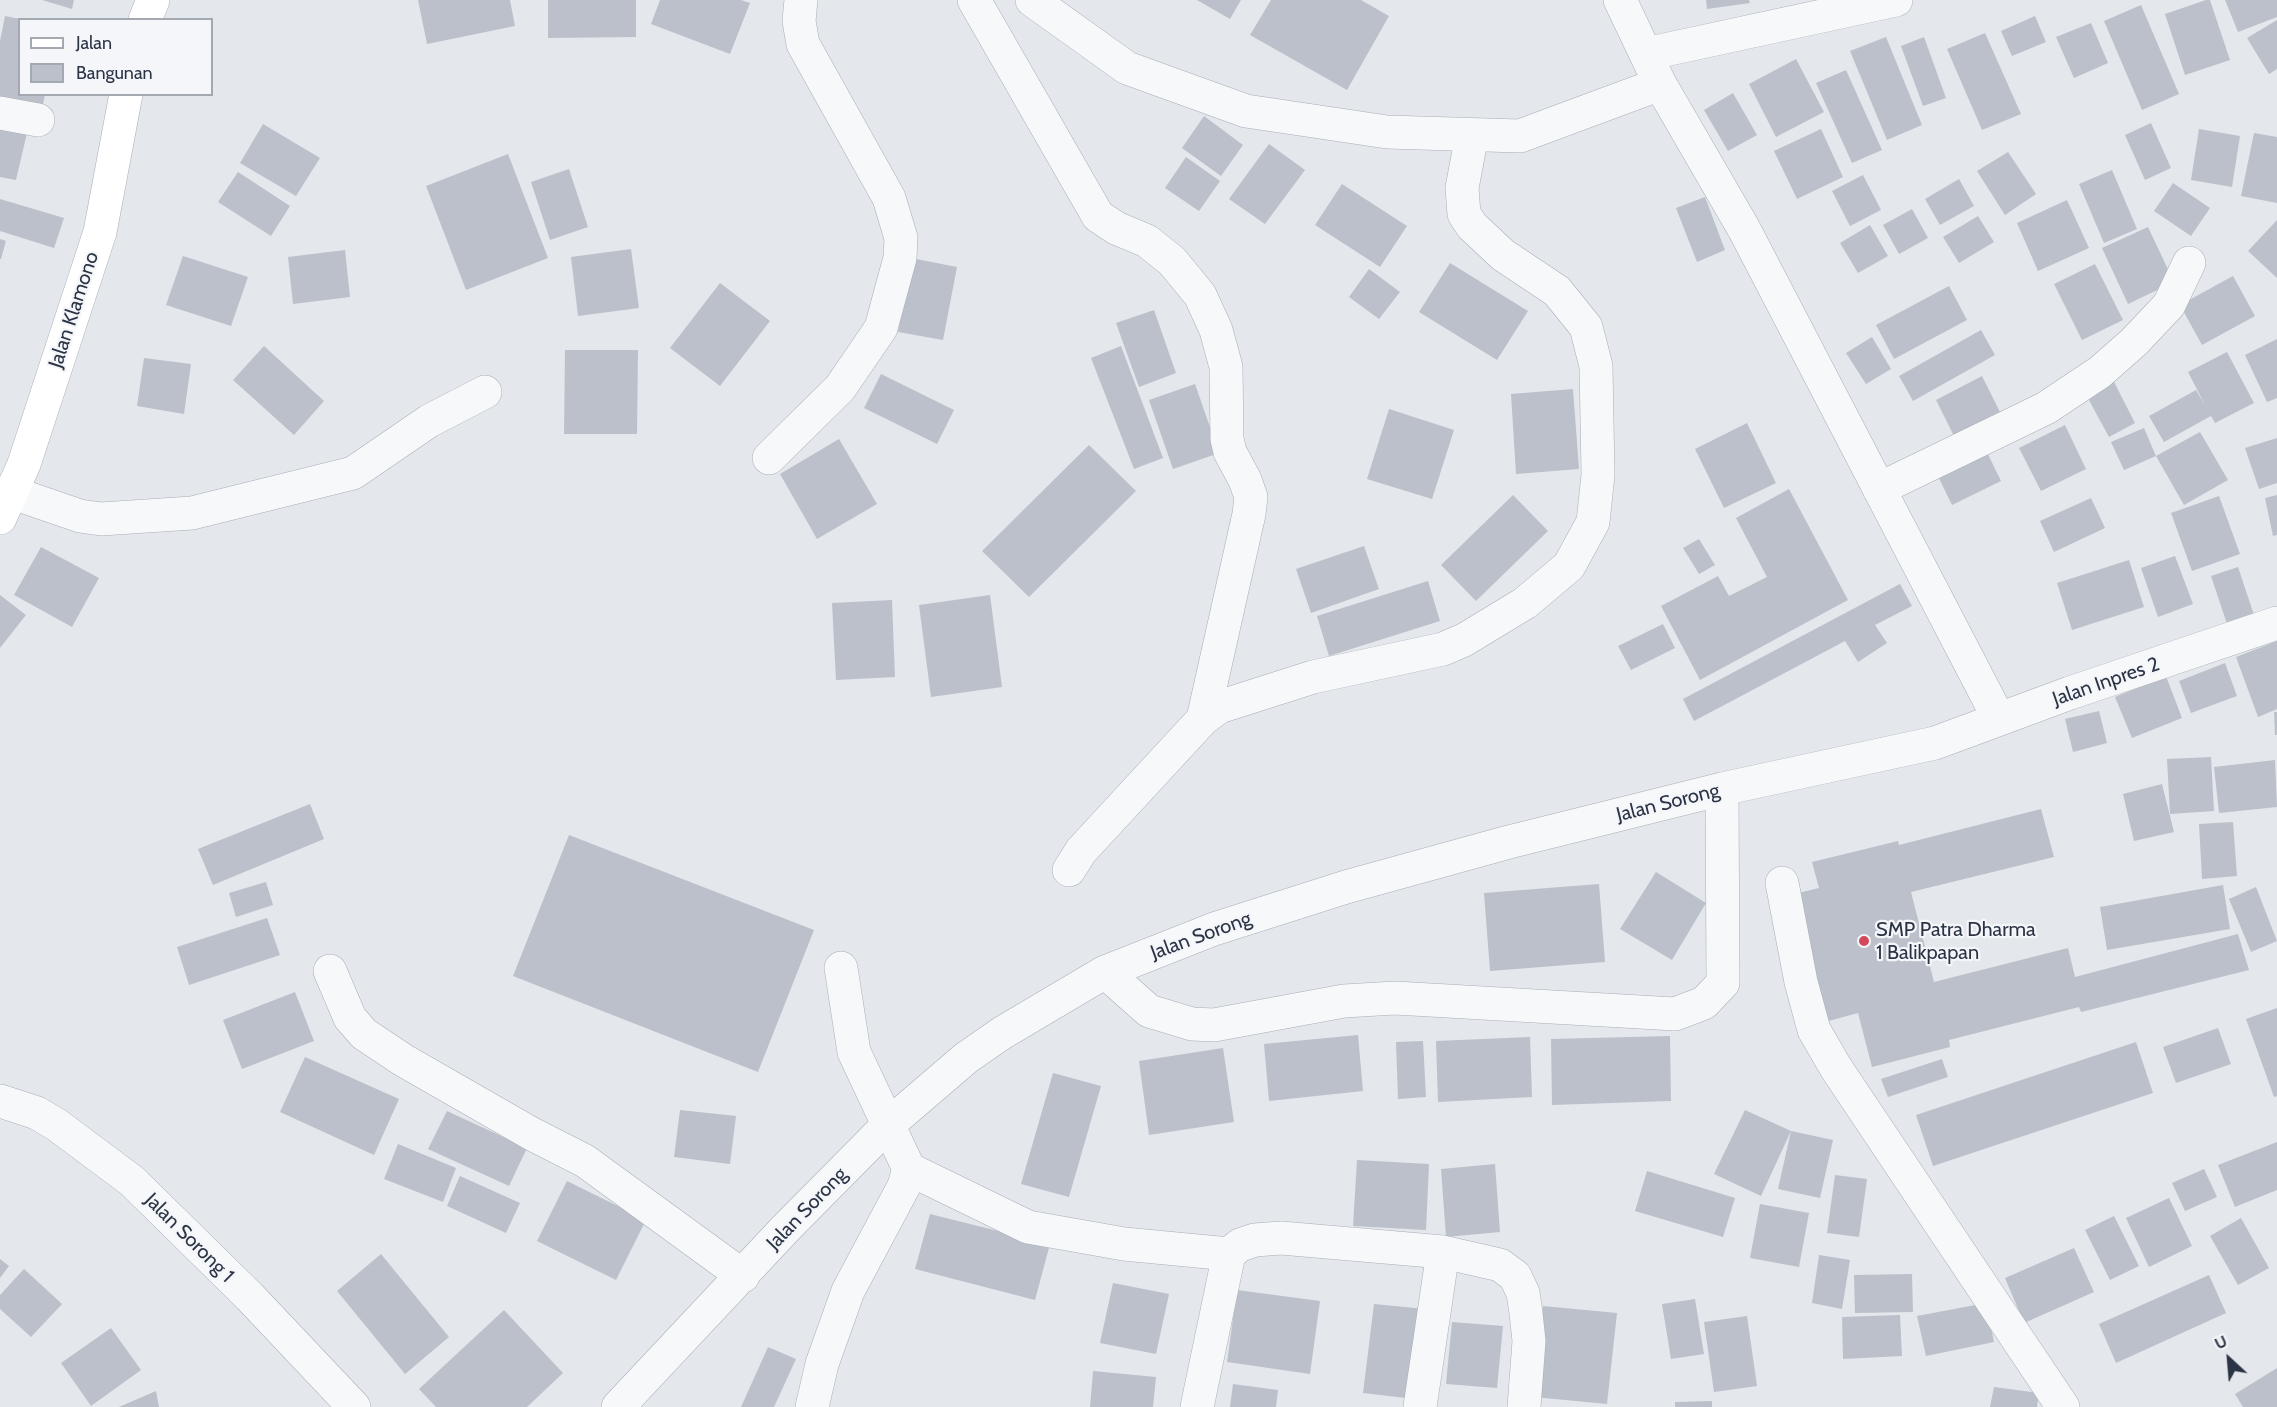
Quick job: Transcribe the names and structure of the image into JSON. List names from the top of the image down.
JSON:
{
  "streets": {
    "main road": ["Jalan Klamono"],
    "street": ["Jalan Inpres 2", "Jalan Sorong", "Jalan Sorong 1"]
  },
  "crossings": [
    ["Jalan Inpres 2", "Jalan Sorong"]
  ],
  "places": ["SMP Patra Dharma 1 Balikpapan"],
  "legend": ["Jalan", "Bangunan"],
  "north": "top left"
}
